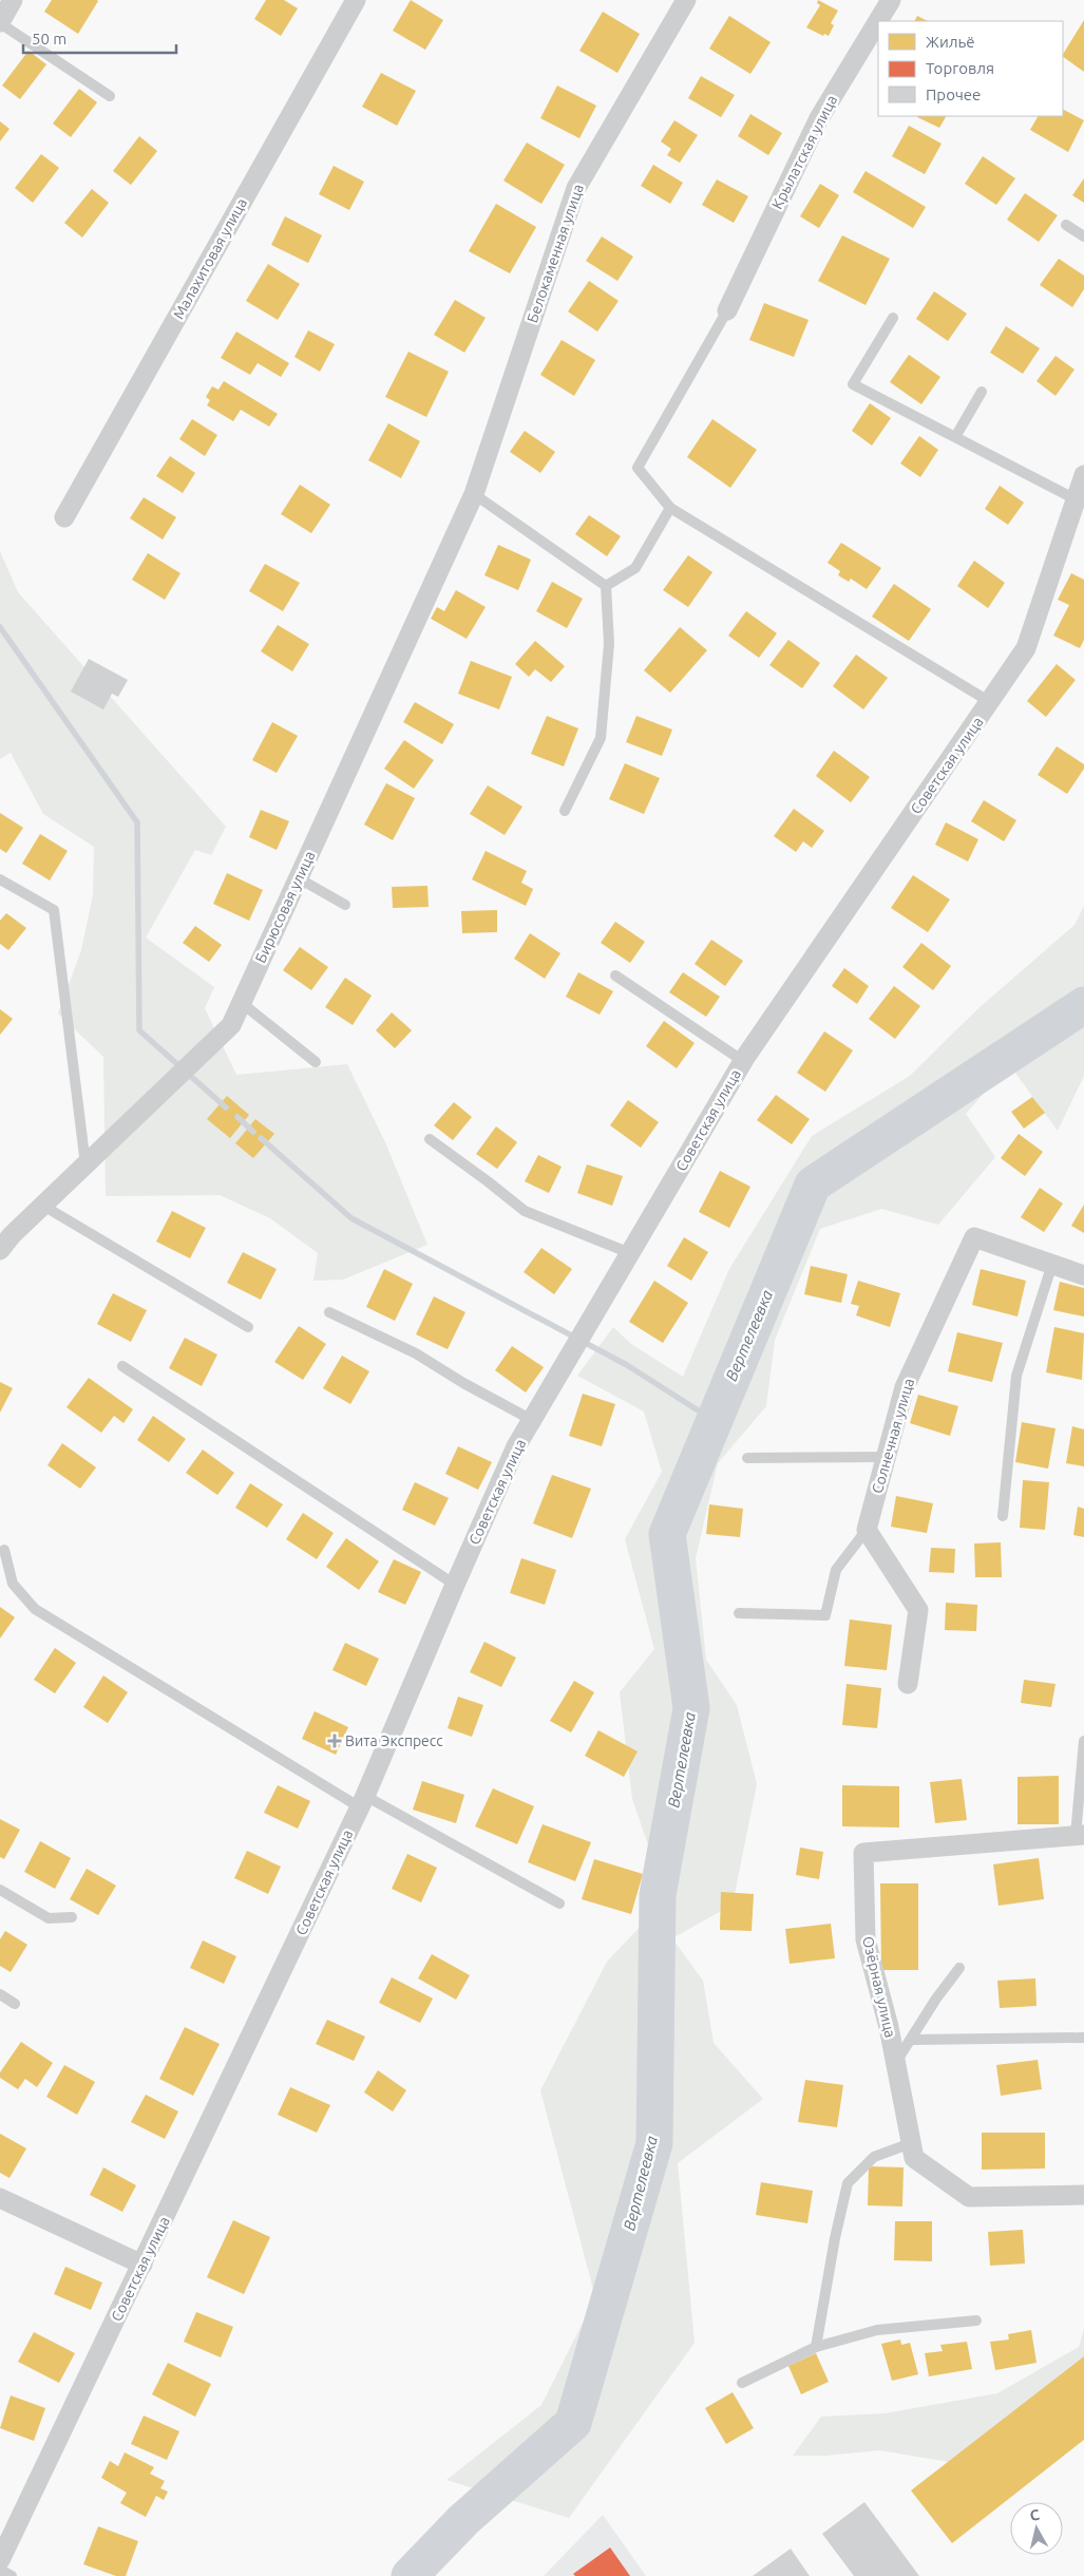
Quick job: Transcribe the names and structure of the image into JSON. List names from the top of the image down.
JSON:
{
  "streets": {
    "street": [
      "Крылатская улица",
      "Белокаменная улица",
      "Малахитовая улица",
      "Советская улица",
      "Бирюсовая улица",
      "Солнечная улица",
      "Озёрная улица"
    ]
  },
  "crossings": [
    ["Белокаменная улица", "Бирюсовая улица"]
  ],
  "water": ["Вертелеевка"],
  "places": {
    "health": ["Вита Экспресс"]
  },
  "legend": ["Жильё", "Торговля", "Прочее"],
  "scale_bar": "50 m",
  "north": "top"
}
